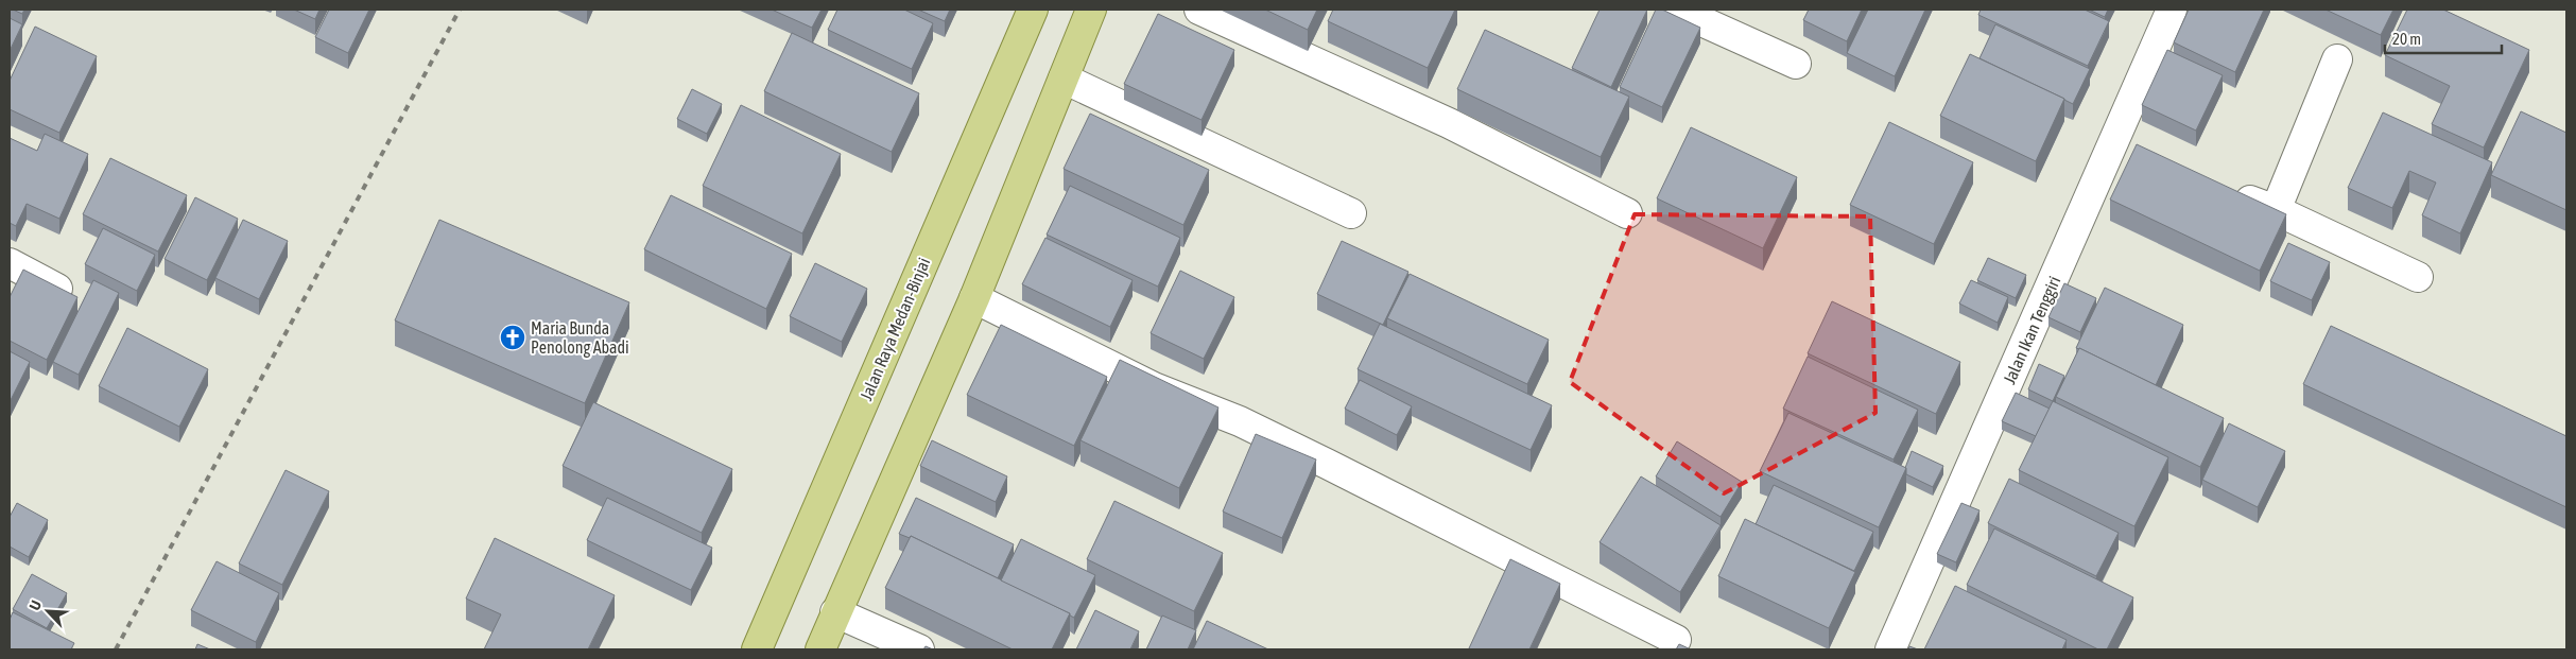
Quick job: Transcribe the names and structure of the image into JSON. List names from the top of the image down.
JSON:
{
  "streets": {
    "main road": ["Jalan Raya Medan-Binjai"],
    "street": ["Jalan Ikan Tenggiri"]
  },
  "places": {
    "church": ["Maria Bunda Penolong Abadi"]
  },
  "scale_bar": "20 m",
  "north": "top left"
}
